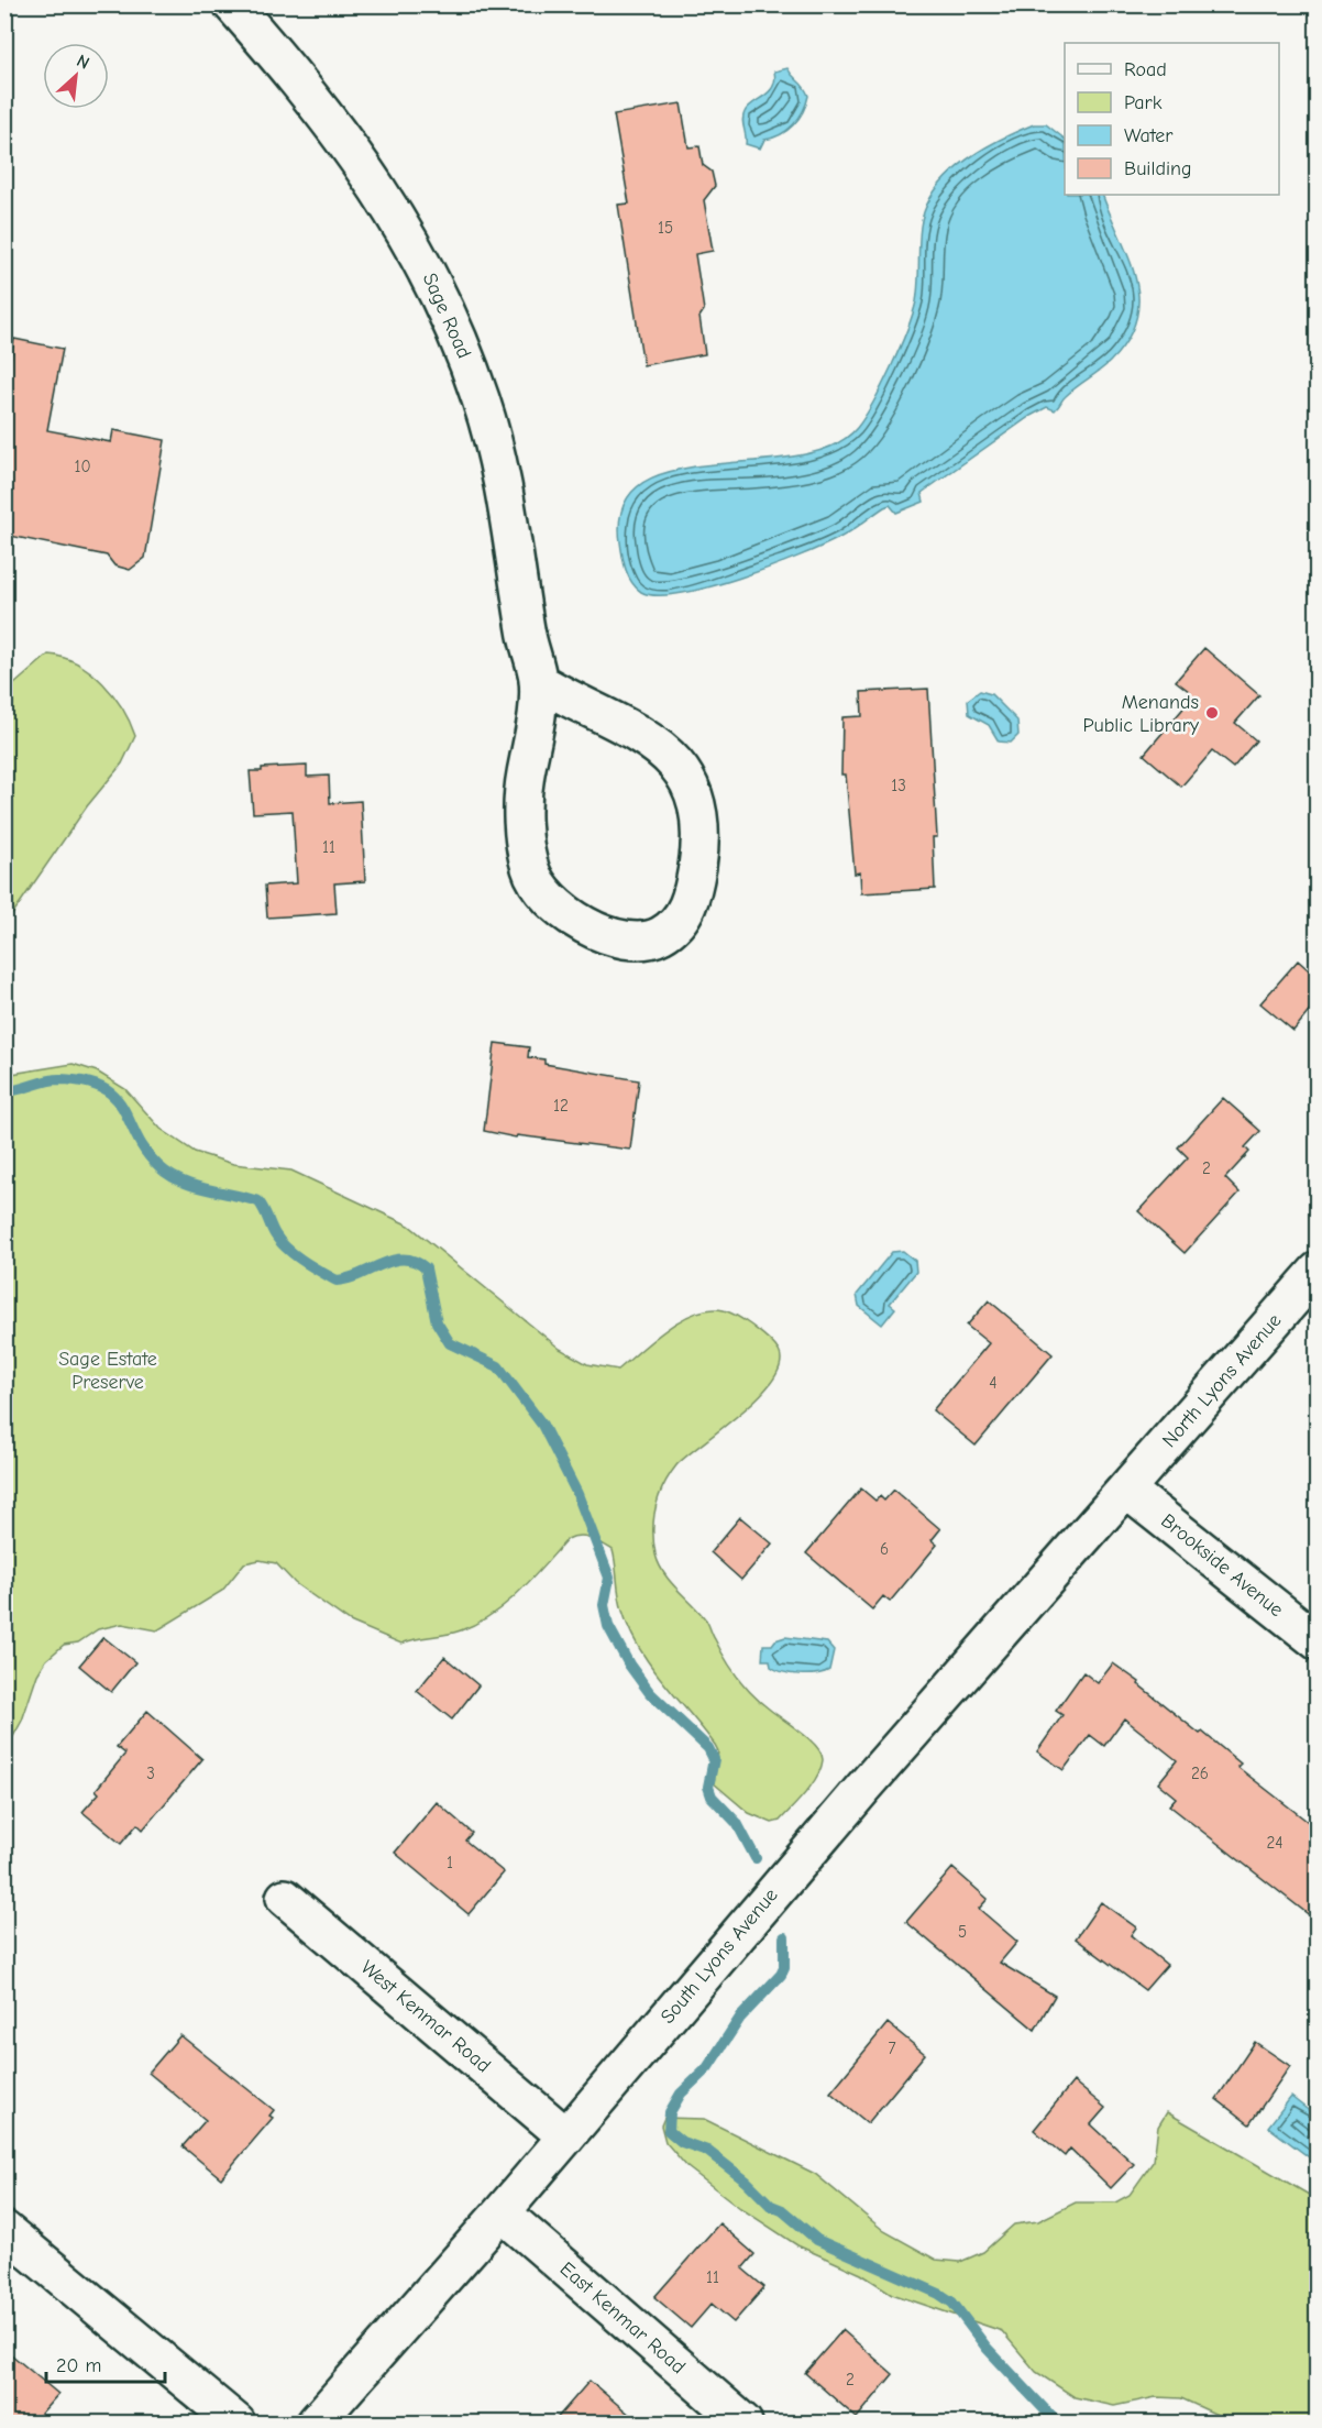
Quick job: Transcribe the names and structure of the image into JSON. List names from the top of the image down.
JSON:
{
  "streets": {
    "street": [
      "Sage Road",
      "North Lyons Avenue",
      "Brookside Avenue",
      "South Lyons Avenue",
      "West Kenmar Road",
      "East Kenmar Road"
    ]
  },
  "crossings": [
    ["North Lyons Avenue", "Brookside Avenue"],
    ["North Lyons Avenue", "South Lyons Avenue"],
    ["Brookside Avenue", "South Lyons Avenue"],
    ["South Lyons Avenue", "West Kenmar Road"],
    ["South Lyons Avenue", "East Kenmar Road"]
  ],
  "parks": ["Sage Estate Preserve"],
  "places": ["Menands Public Library"],
  "house_numbers": [
    "15",
    "10",
    "13",
    "11",
    "12",
    "2",
    "4",
    "6",
    "3",
    "26",
    "24",
    "1",
    "5",
    "7",
    "11",
    "2"
  ],
  "legend": [
    "Road",
    "Park",
    "Water",
    "Building"
  ],
  "scale_bar": "20 m",
  "north": "top right"
}
